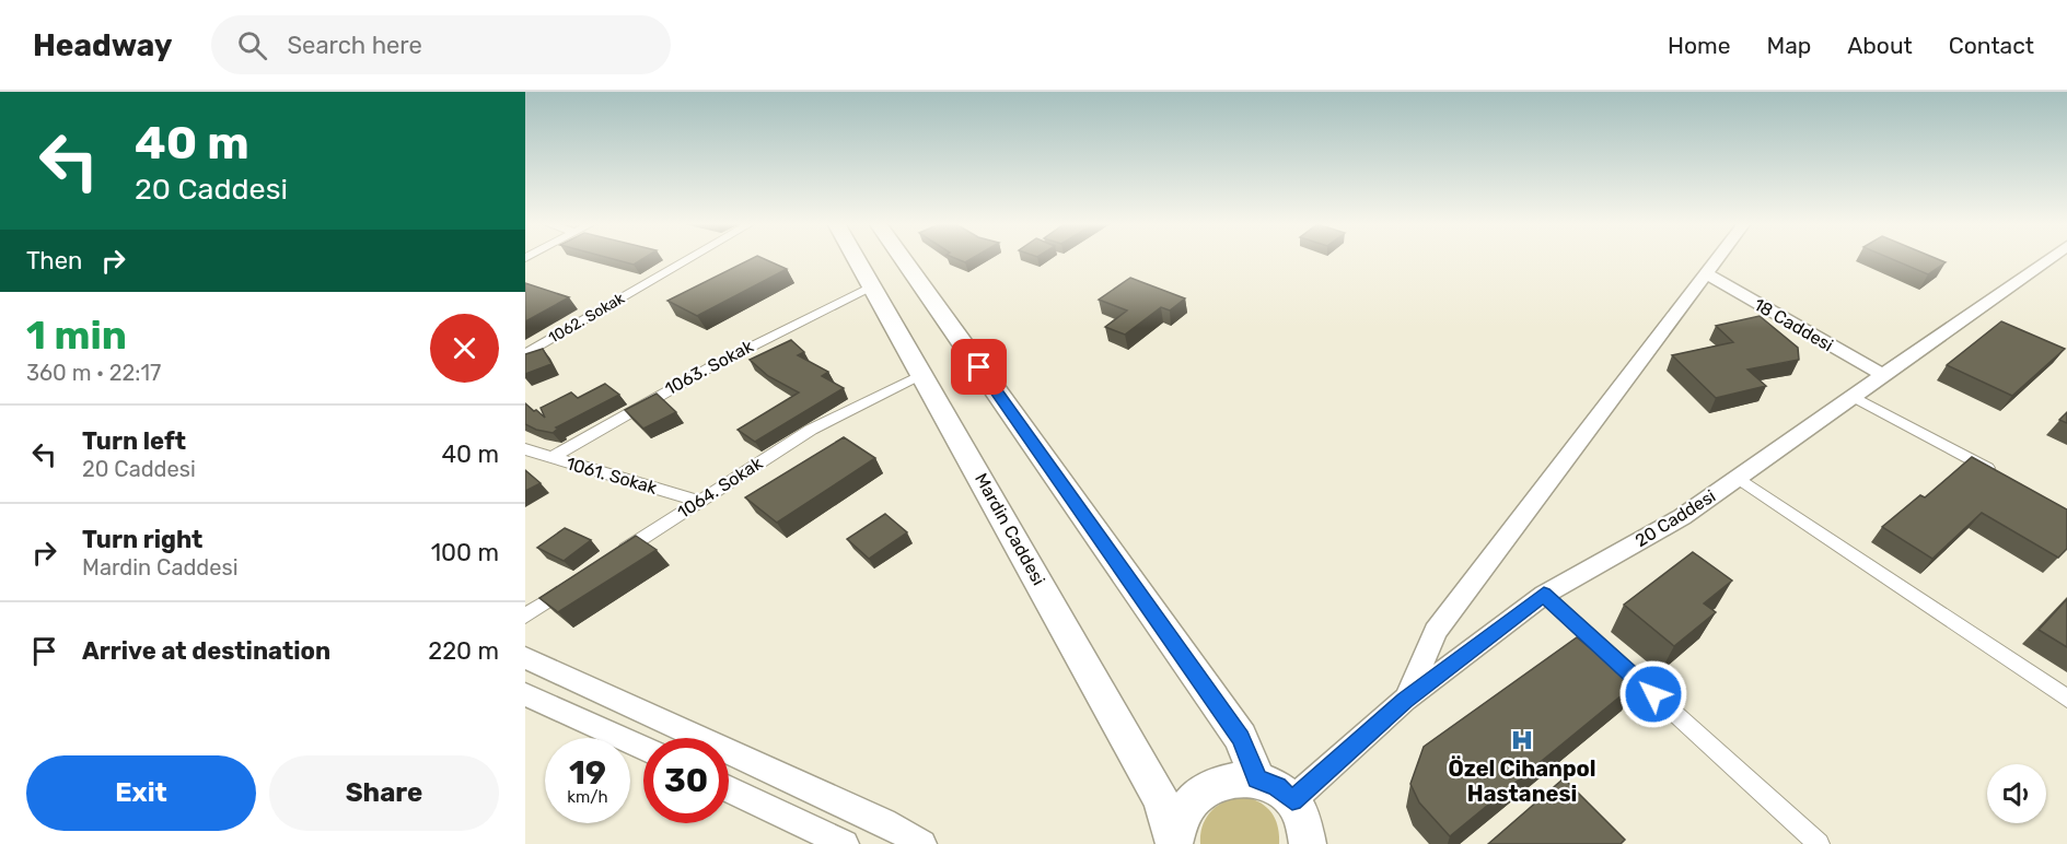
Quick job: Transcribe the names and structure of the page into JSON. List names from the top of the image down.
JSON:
{
  "streets": {
    "highway": ["Mardin Caddesi"],
    "street": [
      "1062. Sokak",
      "18 Caddesi",
      "1063. Sokak",
      "1061. Sokak",
      "1064. Sokak",
      "20 Caddesi"
    ]
  },
  "crossings": [
    ["18 Caddesi", "20 Caddesi"],
    ["1063. Sokak", "1061. Sokak"],
    ["1063. Sokak", "Mardin Caddesi"],
    ["1061. Sokak", "1064. Sokak"],
    ["1064. Sokak", "Mardin Caddesi"]
  ],
  "places": {
    "hospital": ["Özel Cihanpol Hastanesi"]
  },
  "page": {
    "header": "Headway",
    "search": "Search here",
    "nav": [
      "Home",
      "Map",
      "About",
      "Contact"
    ],
    "turn": ["40 m", "20 Caddesi"],
    "then": "Then",
    "heading": ["1 min", "360 m · 22:17"],
    "list": [
      {
        "name": "Turn left",
        "note": "20 Caddesi",
        "value": "40 m"
      },
      {
        "name": "Turn right",
        "note": "Mardin Caddesi",
        "value": "100 m"
      },
      {
        "name": "Arrive at destination",
        "value": "220 m"
      }
    ],
    "speed": "19 km/h",
    "limit": "30",
    "buttons": ["Exit", "Share"]
  }
}
